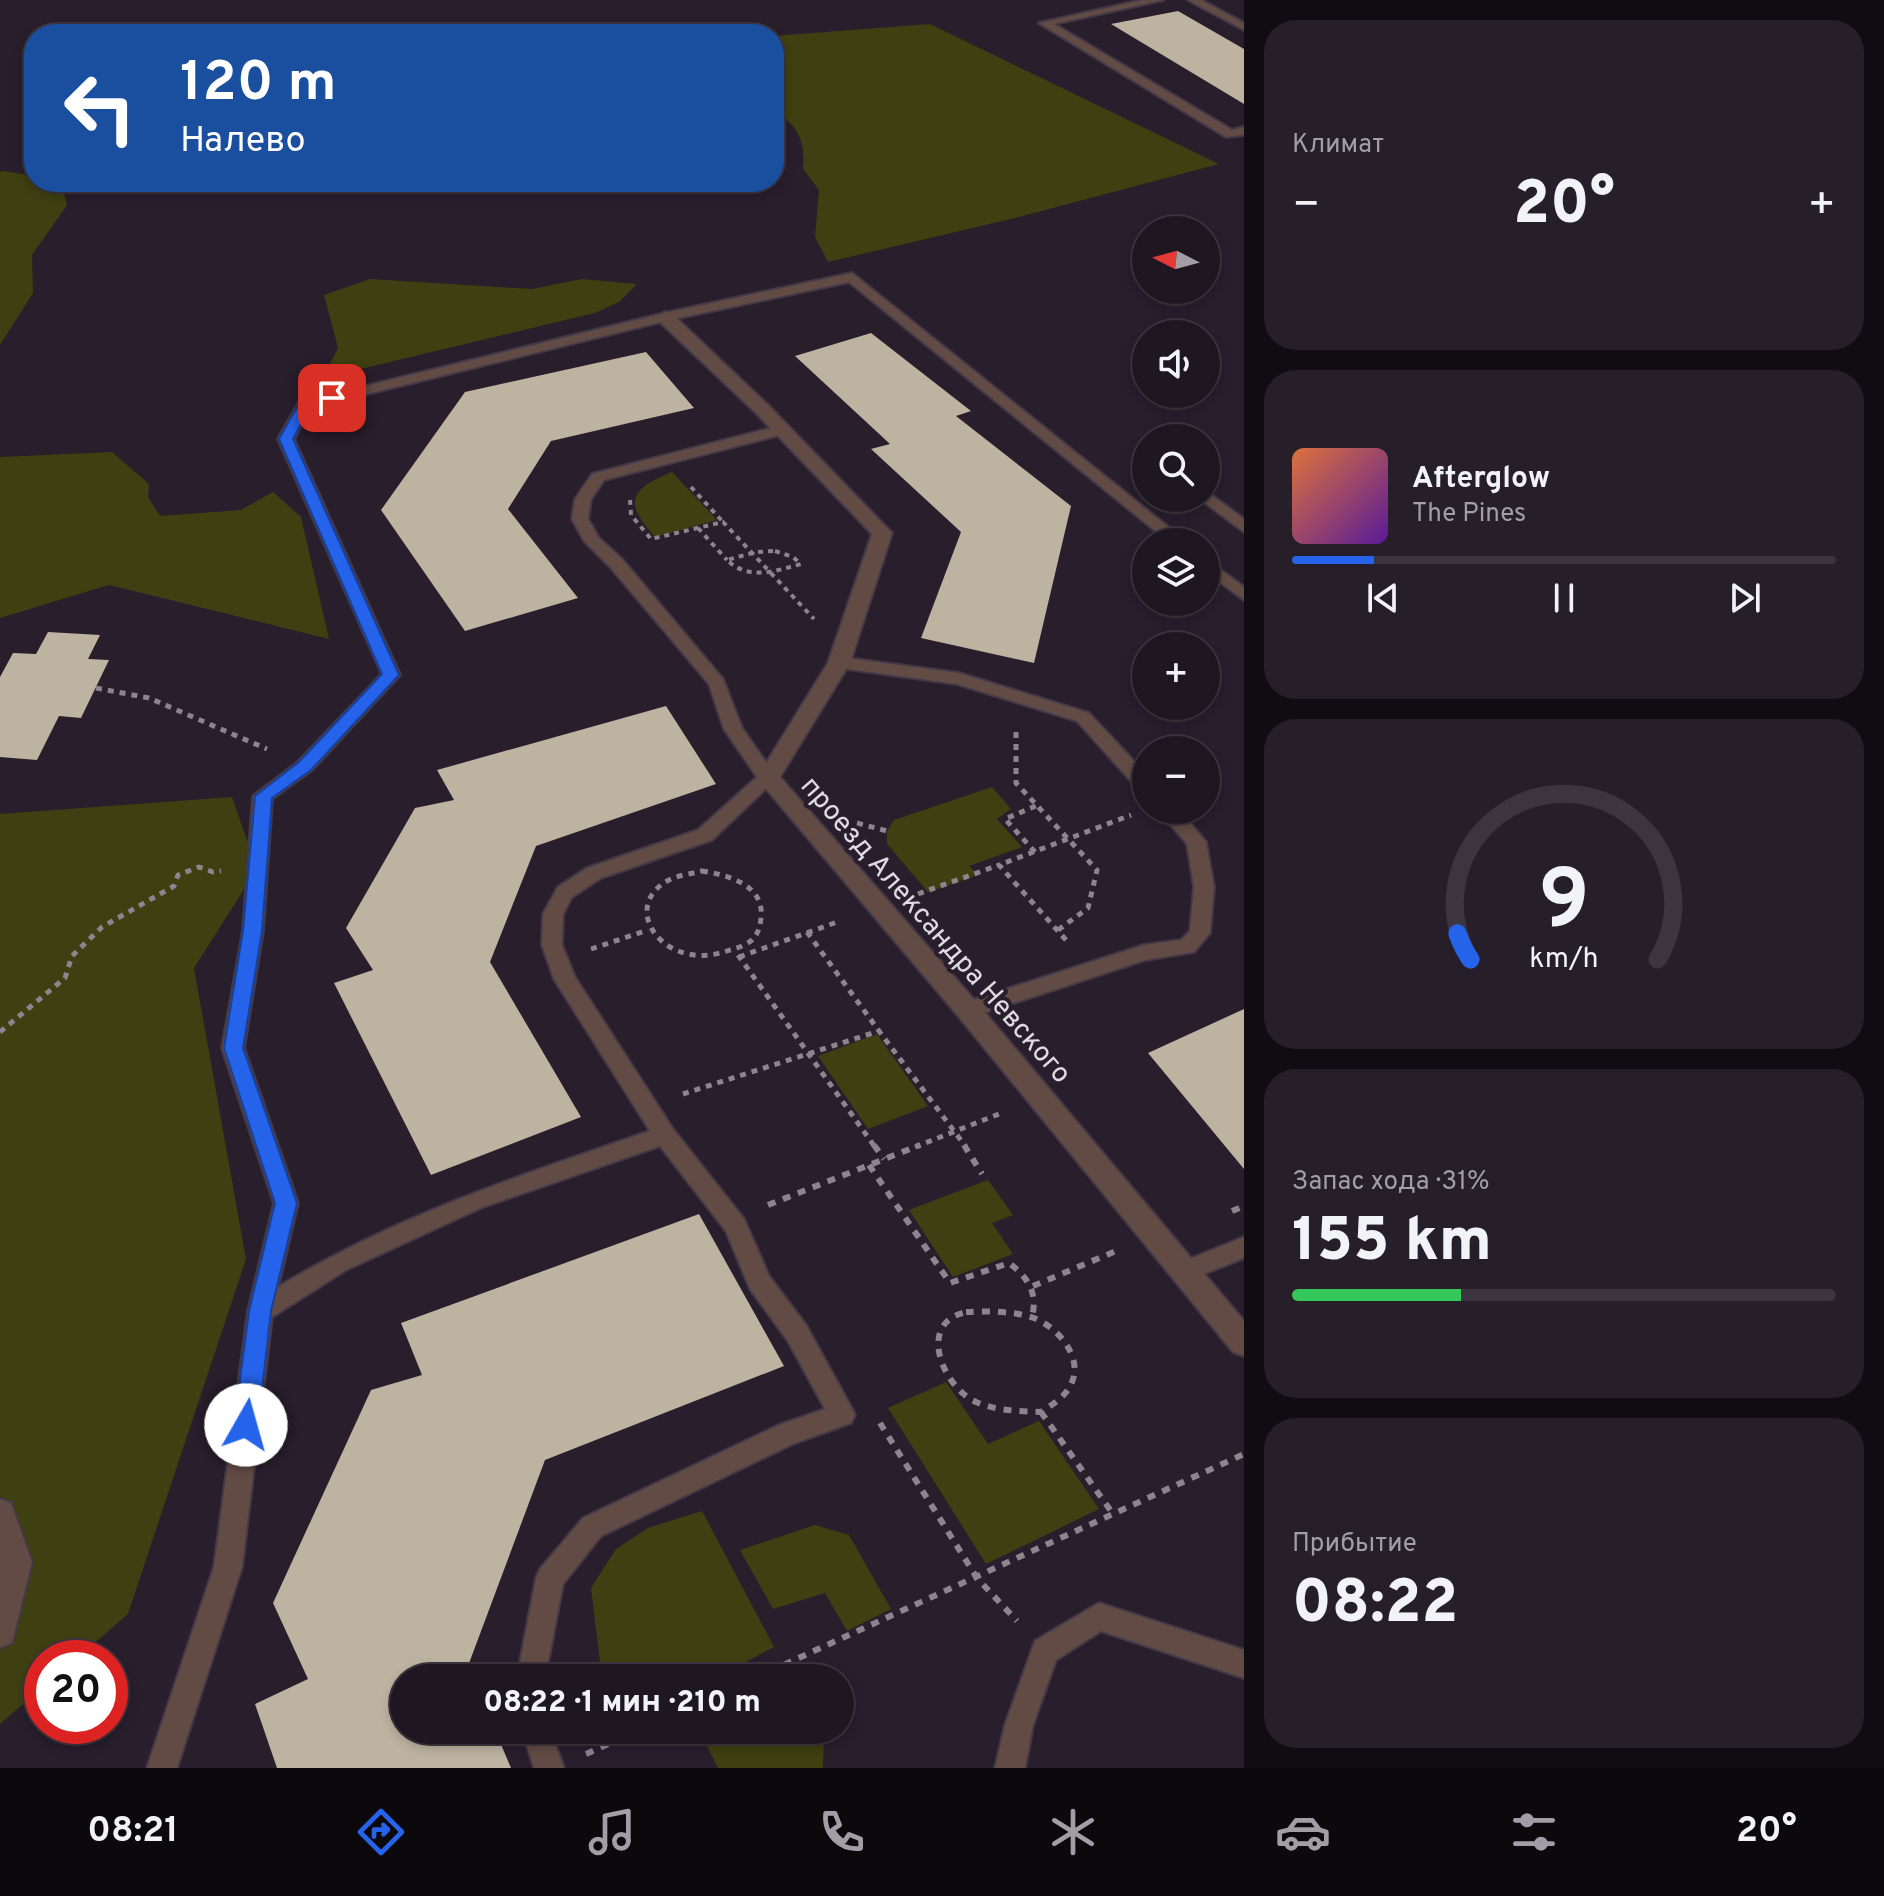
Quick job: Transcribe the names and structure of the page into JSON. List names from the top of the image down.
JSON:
{
  "streets": {
    "street": ["проезд Александра Невского"]
  },
  "north": "left",
  "page": {
    "tile": [
      "Климат",
      ["Запас хода · 31%", "155 km"],
      ["Прибытие", "08:22"]
    ],
    "turn": ["120 m", "Налево"],
    "heat": ["−", "20°", "+"],
    "map_buttons": ["+", "−"],
    "song": ["Afterglow", "The Pines"],
    "limit": "20",
    "trip": "08:22 · 1 мин · 210 m",
    "tabs": ["08:21", "20°"],
    "gauge": ["9", "km/h"]
  }
}
